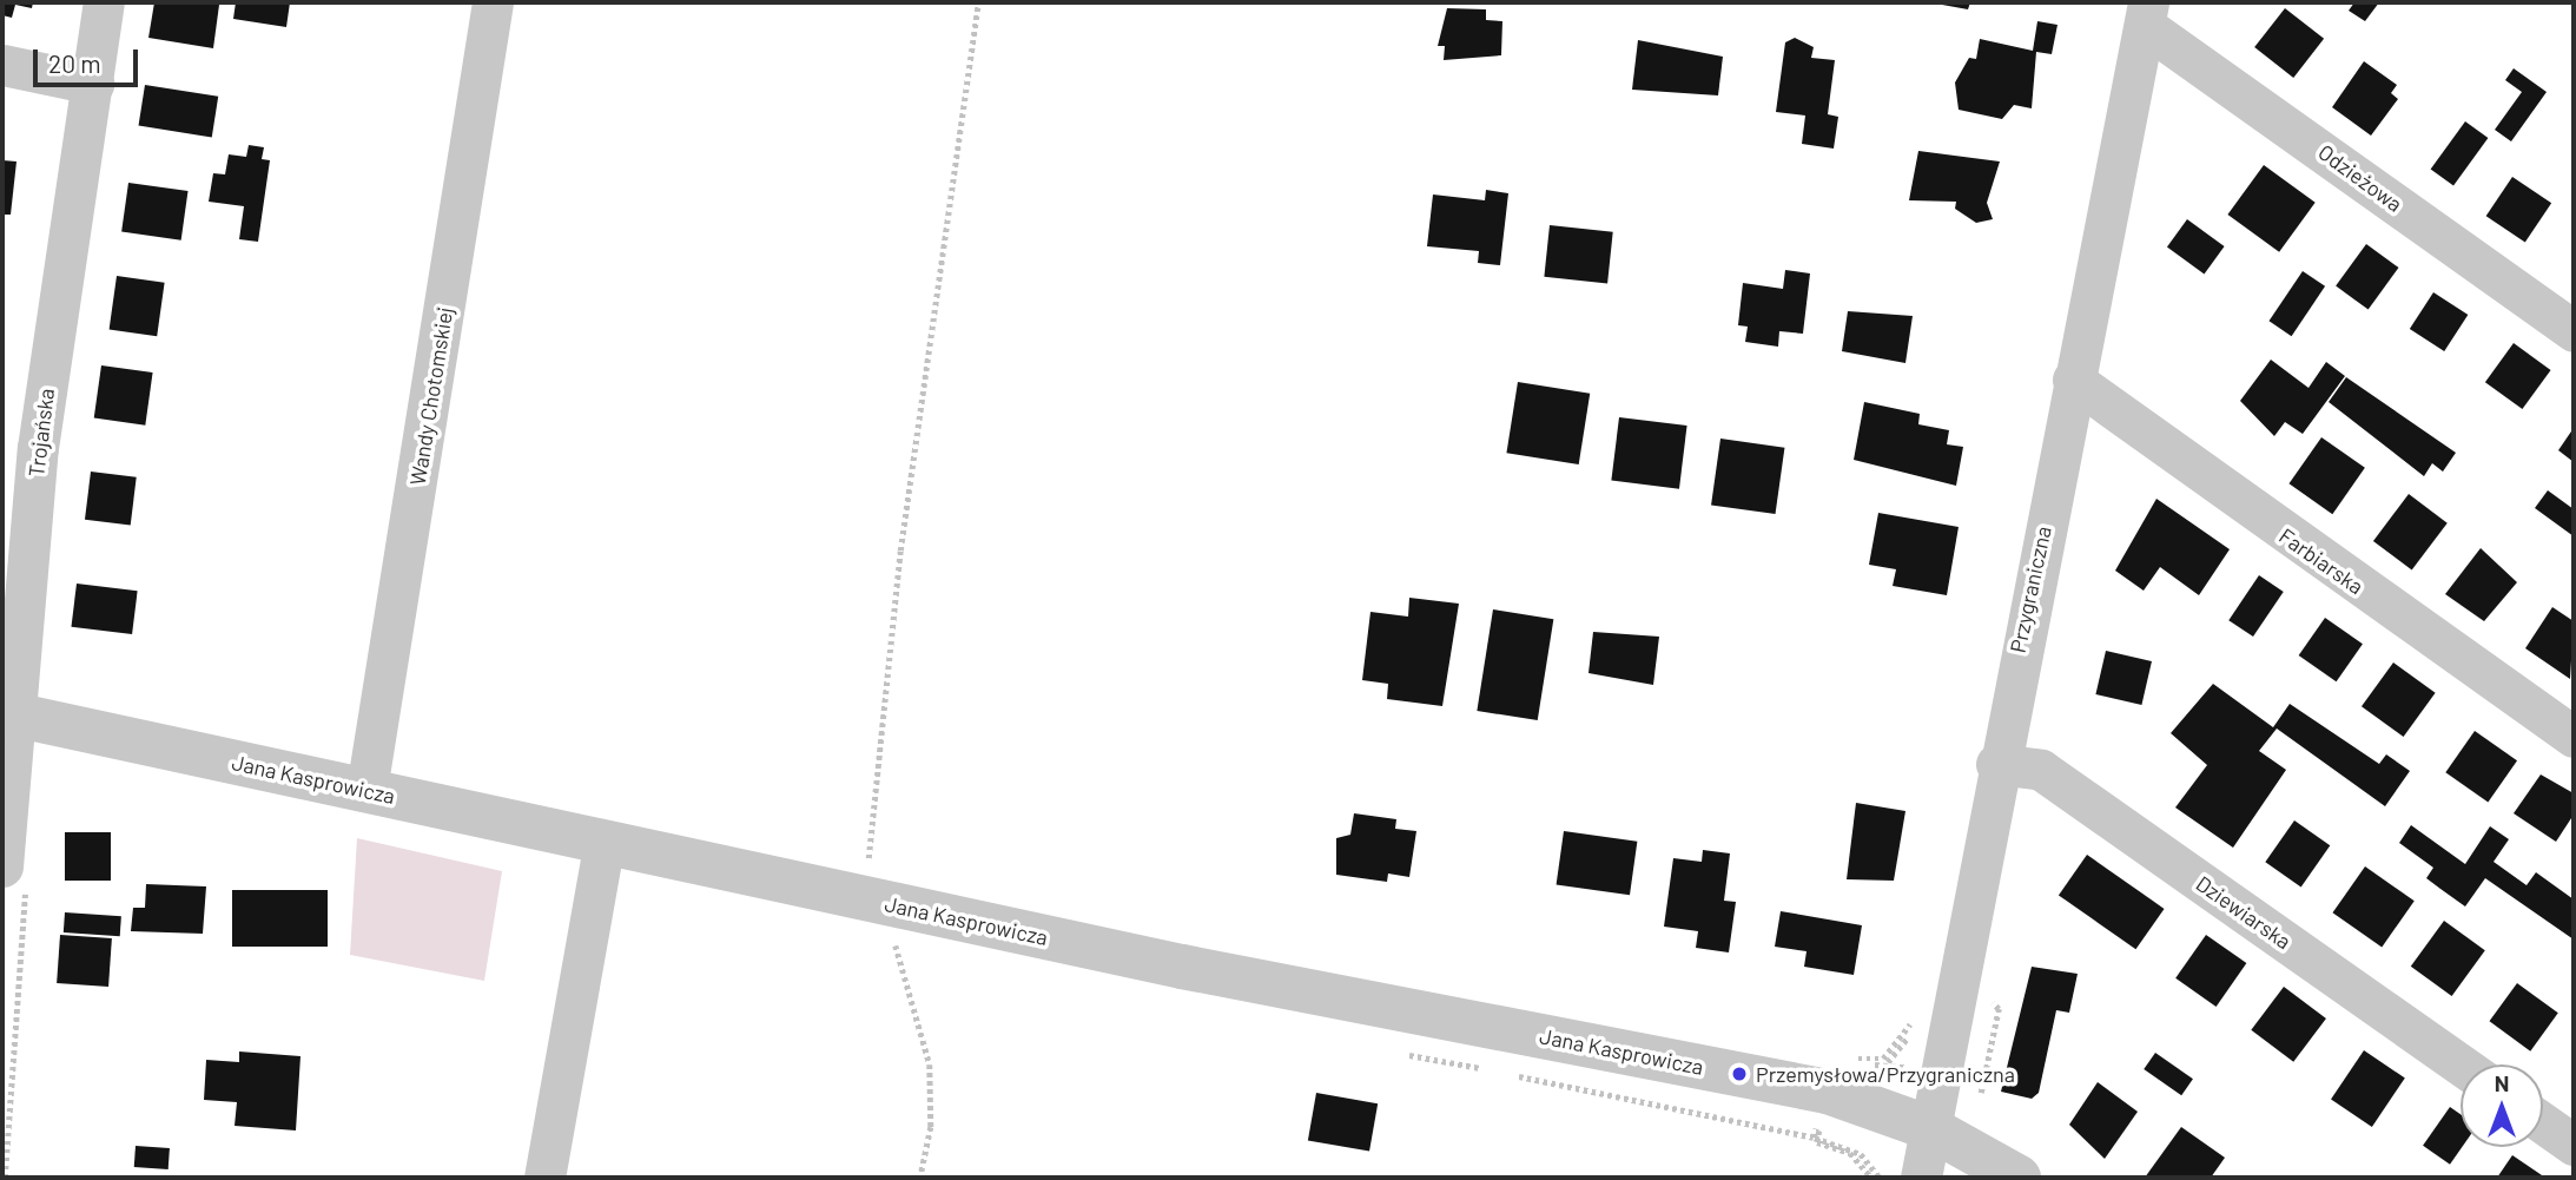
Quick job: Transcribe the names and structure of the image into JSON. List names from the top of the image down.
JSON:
{
  "streets": {
    "street": [
      "Odzieżowa",
      "Wandy Chotomskiej",
      "Trojańska",
      "Farbiarska",
      "Przygraniczna",
      "Jana Kasprowicza",
      "Dziewiarska"
    ]
  },
  "crossings": [
    ["Odzieżowa", "Przygraniczna"],
    ["Wandy Chotomskiej", "Jana Kasprowicza"],
    ["Trojańska", "Jana Kasprowicza"],
    ["Farbiarska", "Przygraniczna"],
    ["Przygraniczna", "Jana Kasprowicza"],
    ["Przygraniczna", "Dziewiarska"]
  ],
  "places": ["Przemysłowa/Przygraniczna"],
  "scale_bar": "20 m",
  "north": "top"
}
